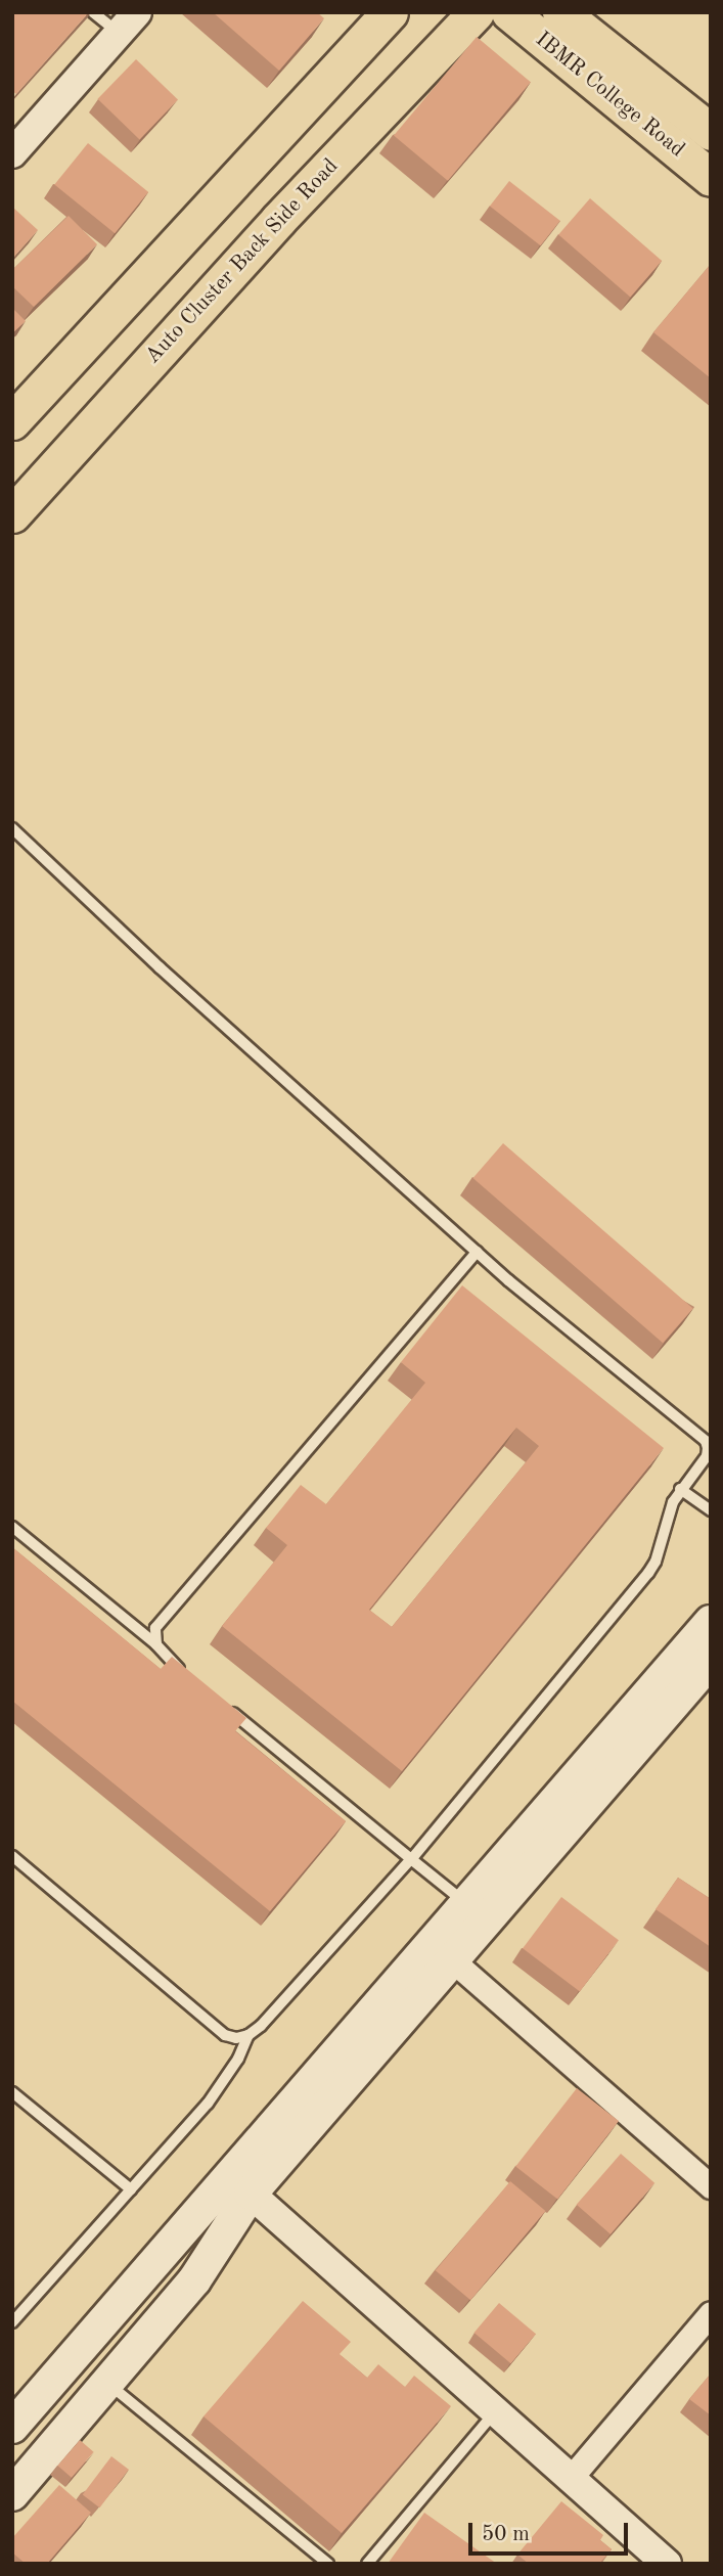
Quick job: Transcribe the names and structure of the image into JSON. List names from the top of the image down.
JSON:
{
  "streets": {
    "main road": ["IBMR College Road", "Auto Cluster Back Side Road"]
  },
  "scale_bar": "50 m"
}
